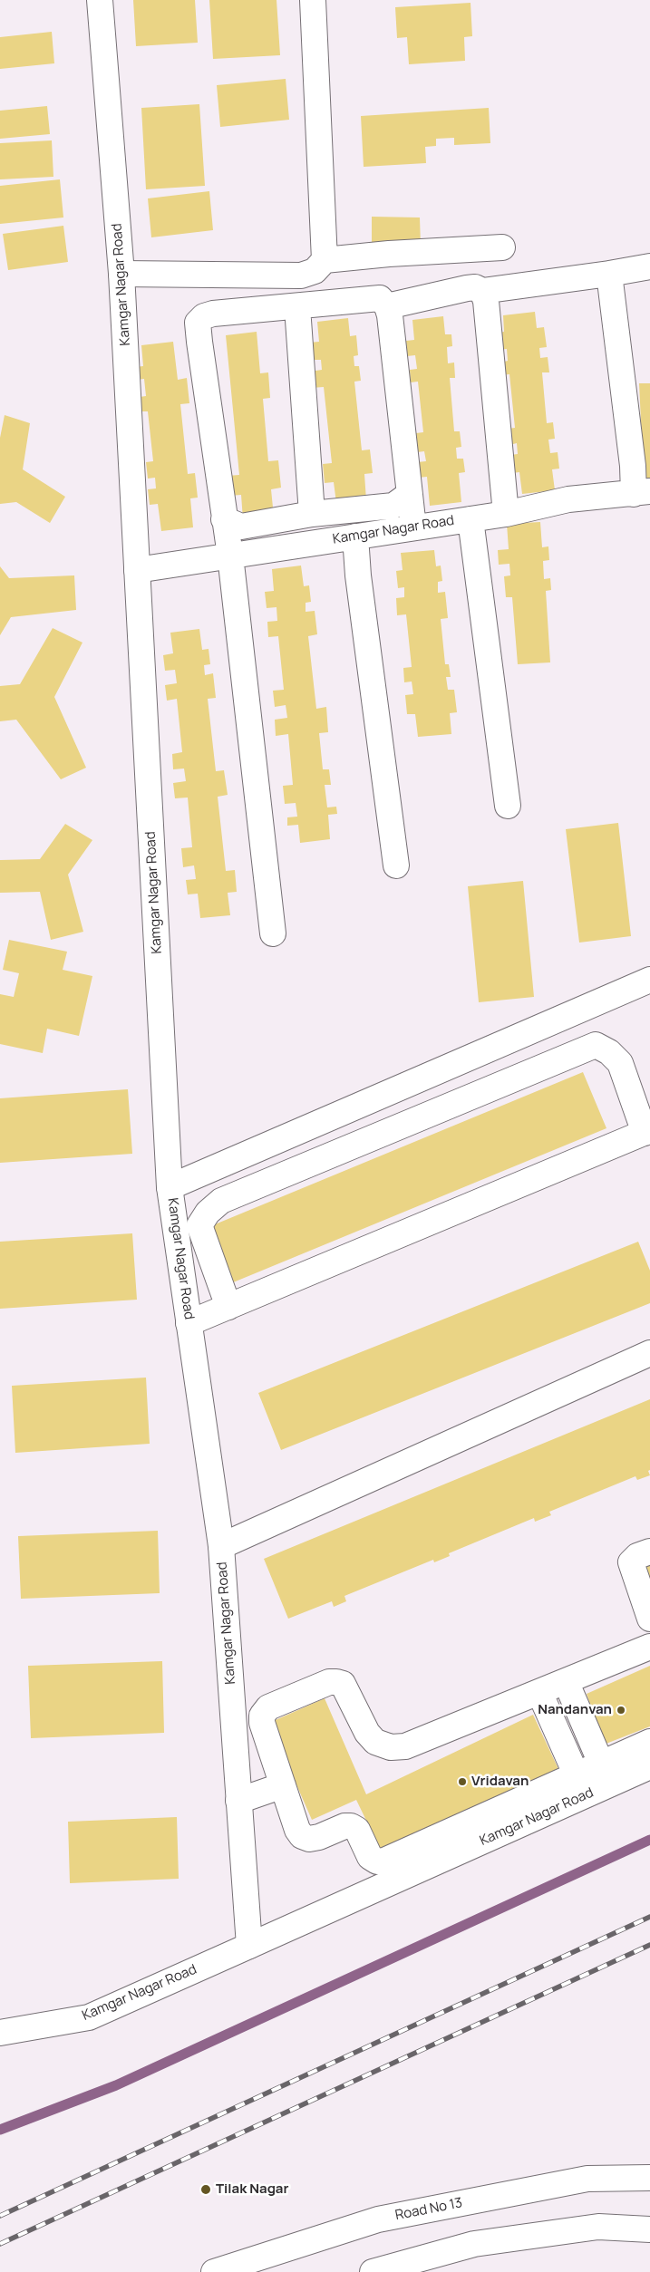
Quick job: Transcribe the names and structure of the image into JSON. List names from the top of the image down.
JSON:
{
  "streets": {
    "main road": ["Kamgar Nagar Road", "Road No 13"]
  },
  "places": ["Nandanvan", "Vridavan", "Tilak Nagar"]
}
